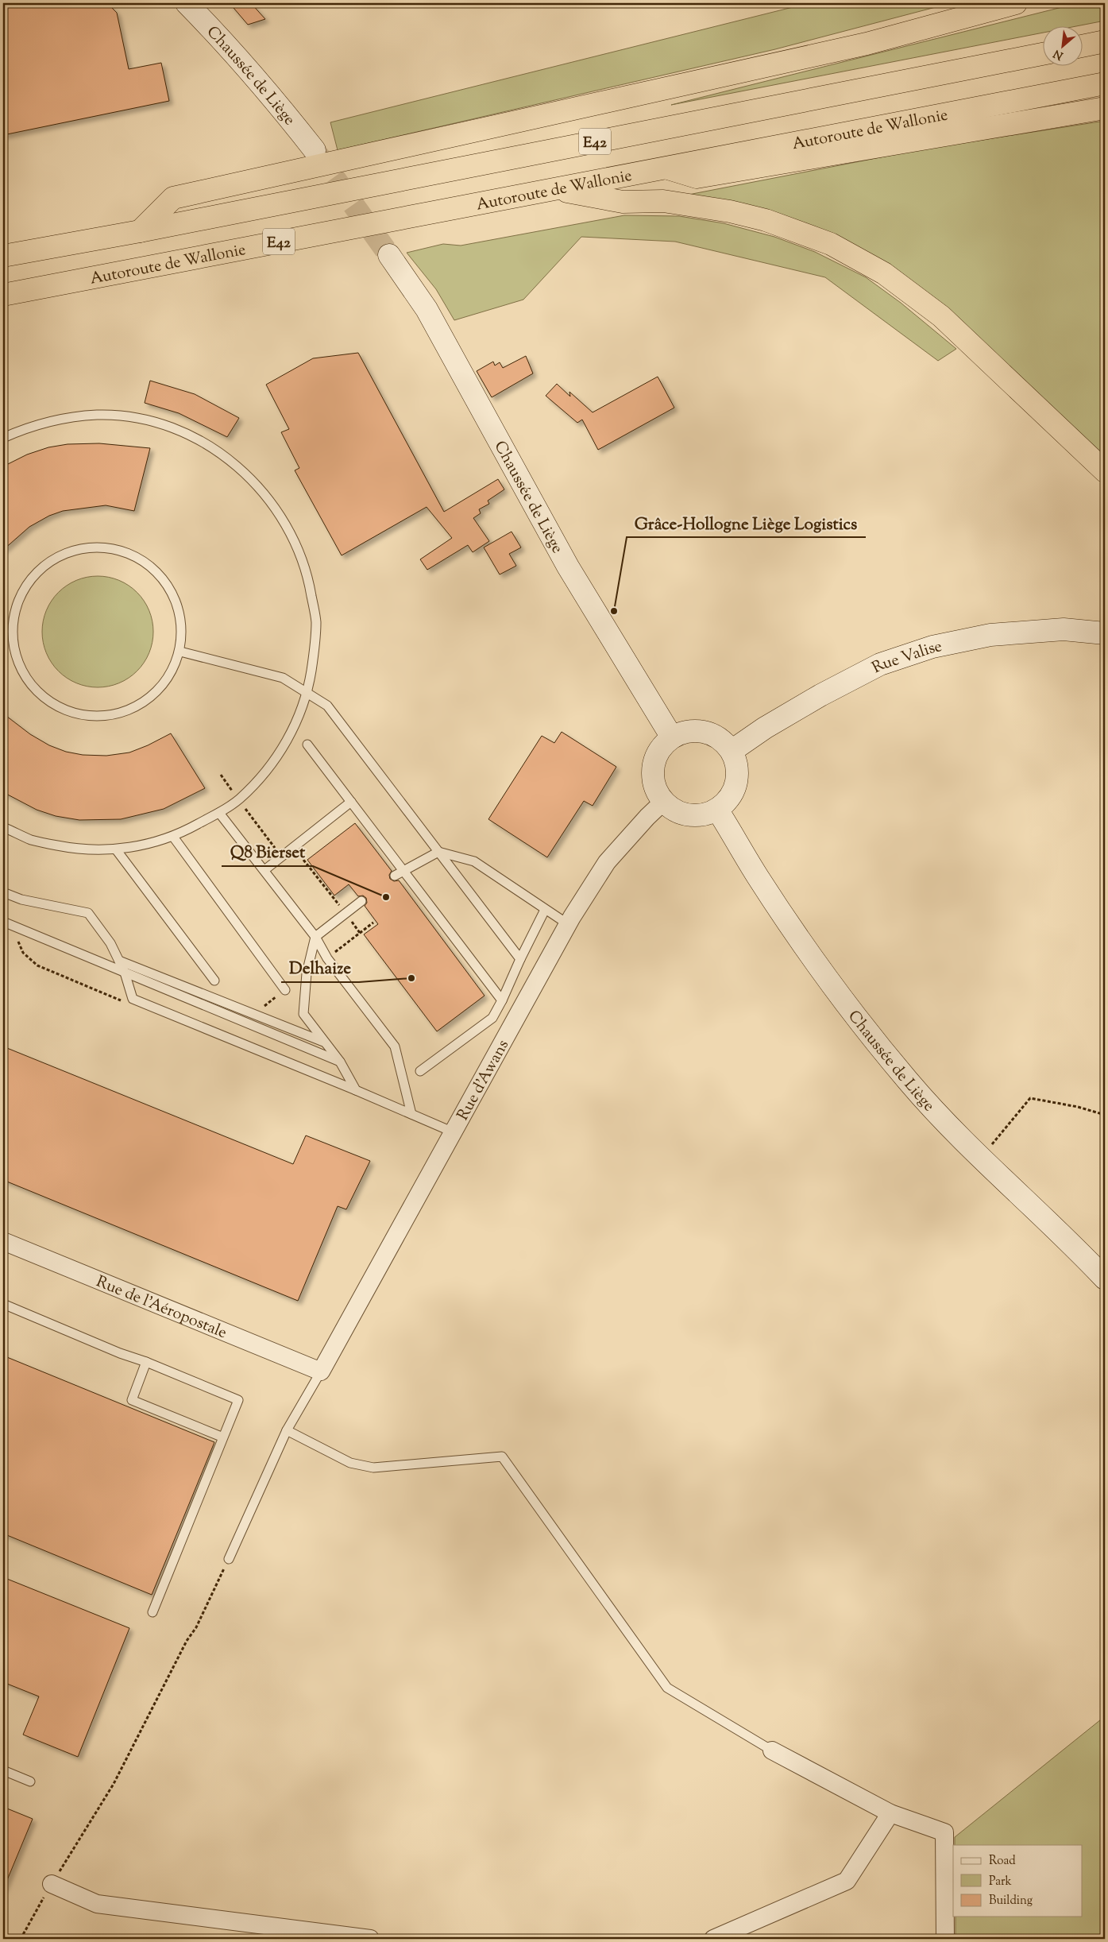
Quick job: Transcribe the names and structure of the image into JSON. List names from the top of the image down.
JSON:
{
  "streets": {
    "highway": ["Autoroute de Wallonie", "E42"],
    "main road": ["Chaussée de Liège", "Rue Valise"],
    "street": ["Rue d'Awans", "Rue de l'Aéropostale"]
  },
  "crossings": [
    ["Chaussée de Liège", "Rue Valise"],
    ["Chaussée de Liège", "Rue d'Awans"],
    ["Rue Valise", "Rue d'Awans"],
    ["Rue d'Awans", "Rue de l'Aéropostale"]
  ],
  "places": ["Grâce-Hollogne Liège Logistics", "Q8 Bierset", "Delhaize"],
  "legend": ["Road", "Park", "Building"],
  "north": "bottom left"
}
